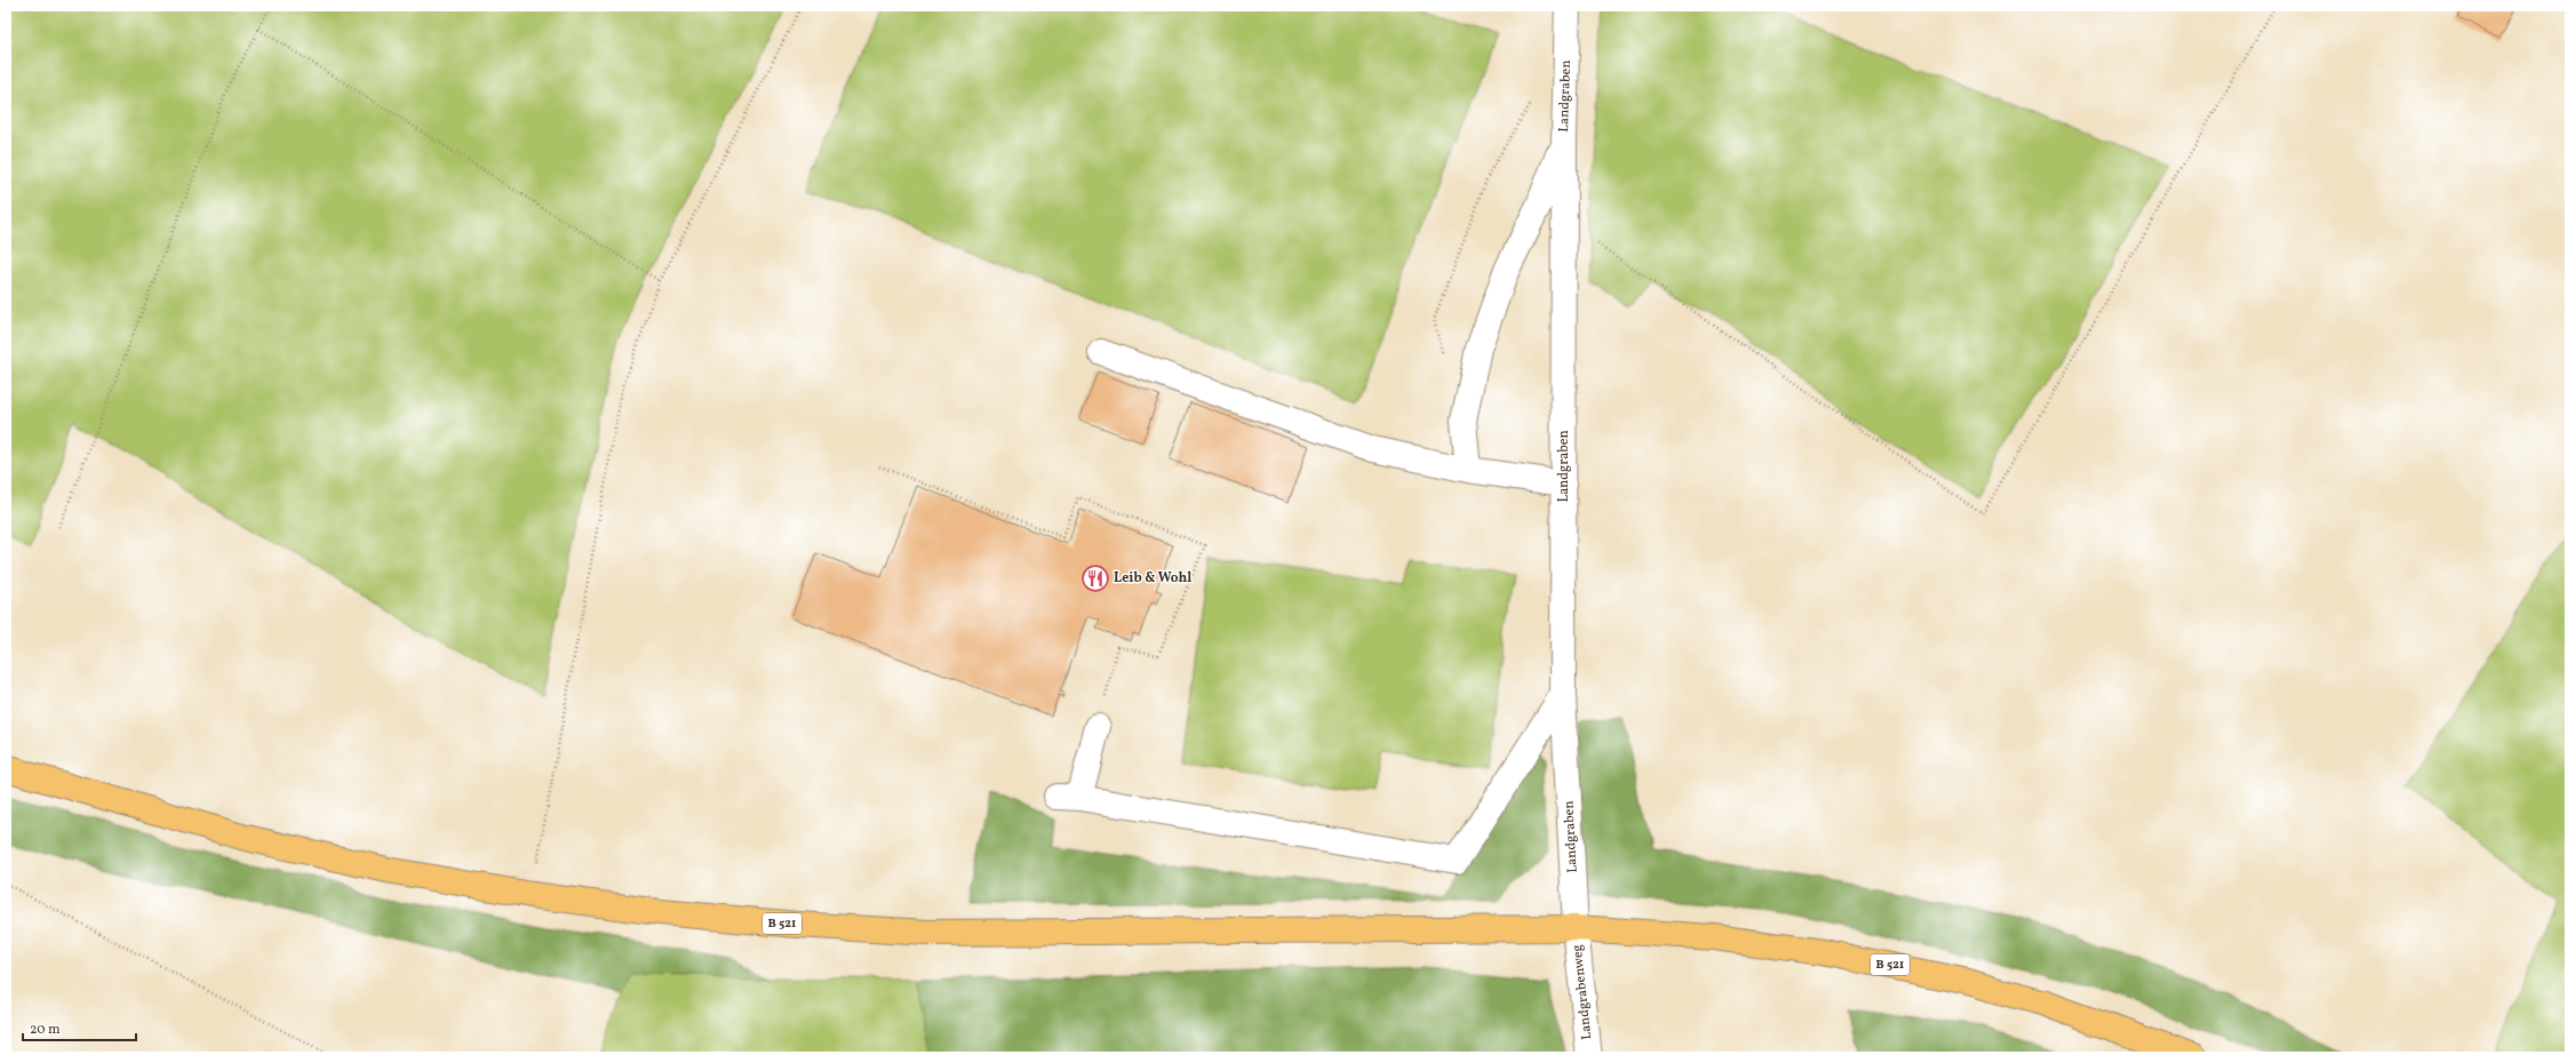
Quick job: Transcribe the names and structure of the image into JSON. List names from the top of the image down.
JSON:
{
  "streets": {
    "main road": ["B 521"],
    "street": ["Landgraben", "Landgrabenweg"]
  },
  "crossings": [
    ["Landgraben", "B 521"],
    ["Landgraben", "Landgrabenweg"],
    ["B 521", "Landgrabenweg"]
  ],
  "places": {
    "restaurant": ["Leib & Wohl"]
  },
  "scale_bar": "20 m"
}
